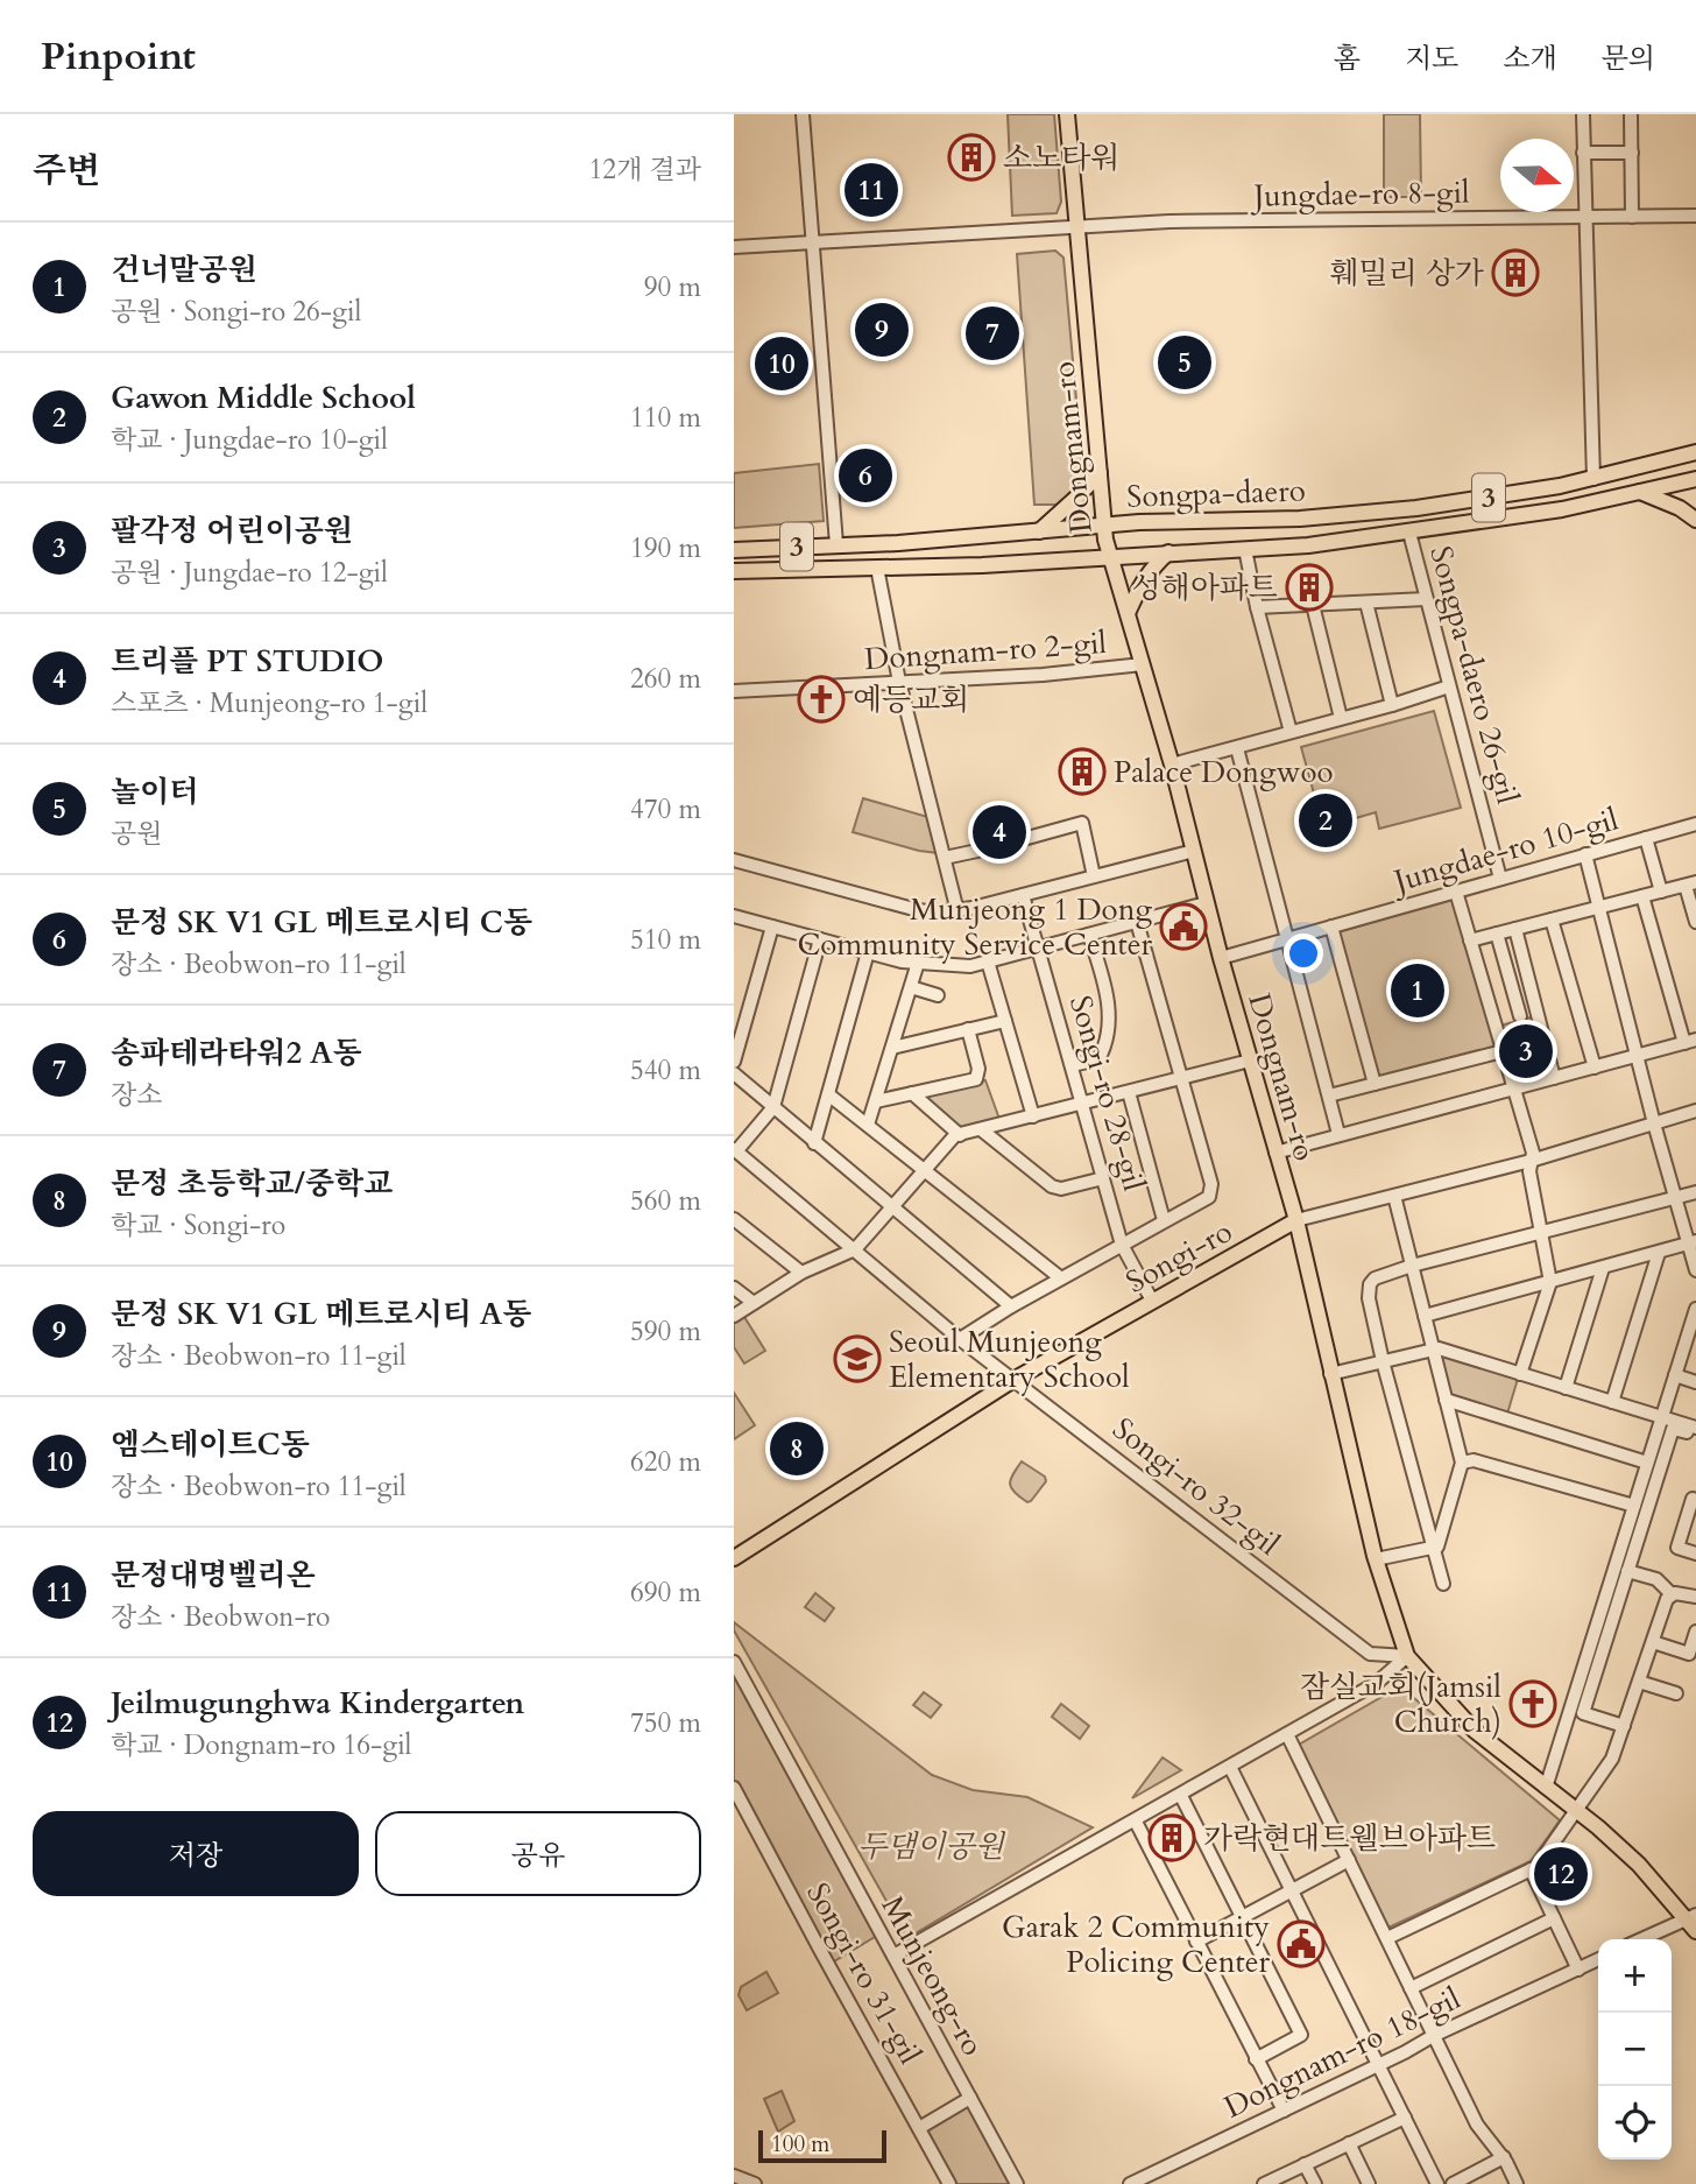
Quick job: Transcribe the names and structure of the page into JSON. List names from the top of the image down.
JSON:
{
  "streets": {
    "main road": [
      "Dongnam-ro",
      "Songpa-daero",
      "3",
      "Songi-ro"
    ],
    "street": [
      "Jungdae-ro 8-gil",
      "Dongnam-ro 2-gil",
      "Songpa-daero 26-gil",
      "Jungdae-ro 10-gil",
      "Songi-ro 28-gil",
      "Songi-ro 32-gil",
      "Songi-ro 31-gil",
      "Munjeong-ro",
      "Dongnam-ro 18-gil"
    ]
  },
  "crossings": [
    ["Jungdae-ro 8-gil", "Dongnam-ro"],
    ["Dongnam-ro", "Songpa-daero"],
    ["Dongnam-ro", "Dongnam-ro 2-gil"],
    ["Dongnam-ro", "Jungdae-ro 10-gil"],
    ["Dongnam-ro", "Songi-ro"],
    ["Dongnam-ro", "Songi-ro 32-gil"],
    ["Songpa-daero", "Songpa-daero 26-gil"],
    ["Songpa-daero 26-gil", "Jungdae-ro 10-gil"],
    ["Songi-ro 28-gil", "Songi-ro"],
    ["Songi-ro", "Songi-ro 32-gil"],
    ["Songi-ro 31-gil", "Munjeong-ro"]
  ],
  "parks": ["두댐이공원"],
  "places": {
    "building": [
      "소노타워",
      "훼밀리 상가",
      "성해아파트",
      "Palace Dongwoo",
      "가락현대트웰브아파트"
    ],
    "church": ["예등교회", "잠실교회(Jamsil Church)"],
    "public building": ["Munjeong 1 Dong Community Service Center", "Garak 2 Community Policing Center"],
    "school or university": ["Seoul Munjeong Elementary School"]
  },
  "scale_bar": "100 m",
  "north": "right",
  "page": {
    "header": "Pinpoint",
    "nav": [
      "홈",
      "지도",
      "소개",
      "문의"
    ],
    "heading": ["주변", "12개 결과"],
    "pins": [
      "11",
      "9",
      "7",
      "5",
      "10",
      "6",
      "2",
      "4",
      "1",
      "3",
      "8",
      "12"
    ],
    "list": [
      {
        "mark": "1",
        "name": "건너말공원",
        "note": "공원 · Songi-ro 26-gil",
        "value": "90 m"
      },
      {
        "mark": "2",
        "name": "Gawon Middle School",
        "note": "학교 · Jungdae-ro 10-gil",
        "value": "110 m"
      },
      {
        "mark": "3",
        "name": "팔각정 어린이공원",
        "note": "공원 · Jungdae-ro 12-gil",
        "value": "190 m"
      },
      {
        "mark": "4",
        "name": "트리플 PT STUDIO",
        "note": "스포츠 · Munjeong-ro 1-gil",
        "value": "260 m"
      },
      {
        "mark": "5",
        "name": "놀이터",
        "note": "공원",
        "value": "470 m"
      },
      {
        "mark": "6",
        "name": "문정 SK V1 GL 메트로시티 C동",
        "note": "장소 · Beobwon-ro 11-gil",
        "value": "510 m"
      },
      {
        "mark": "7",
        "name": "송파테라타워2 A동",
        "note": "장소",
        "value": "540 m"
      },
      {
        "mark": "8",
        "name": "문정 초등학교/중학교",
        "note": "학교 · Songi-ro",
        "value": "560 m"
      },
      {
        "mark": "9",
        "name": "문정 SK V1 GL 메트로시티 A동",
        "note": "장소 · Beobwon-ro 11-gil",
        "value": "590 m"
      },
      {
        "mark": "10",
        "name": "엠스테이트C동",
        "note": "장소 · Beobwon-ro 11-gil",
        "value": "620 m"
      },
      {
        "mark": "11",
        "name": "문정대명벨리온",
        "note": "장소 · Beobwon-ro",
        "value": "690 m"
      },
      {
        "mark": "12",
        "name": "Jeilmugunghwa Kindergarten",
        "note": "학교 · Dongnam-ro 16-gil",
        "value": "750 m"
      }
    ],
    "buttons": ["저장", "공유"],
    "map_buttons": ["+", "−"],
    "scale": "100 m"
  }
}
